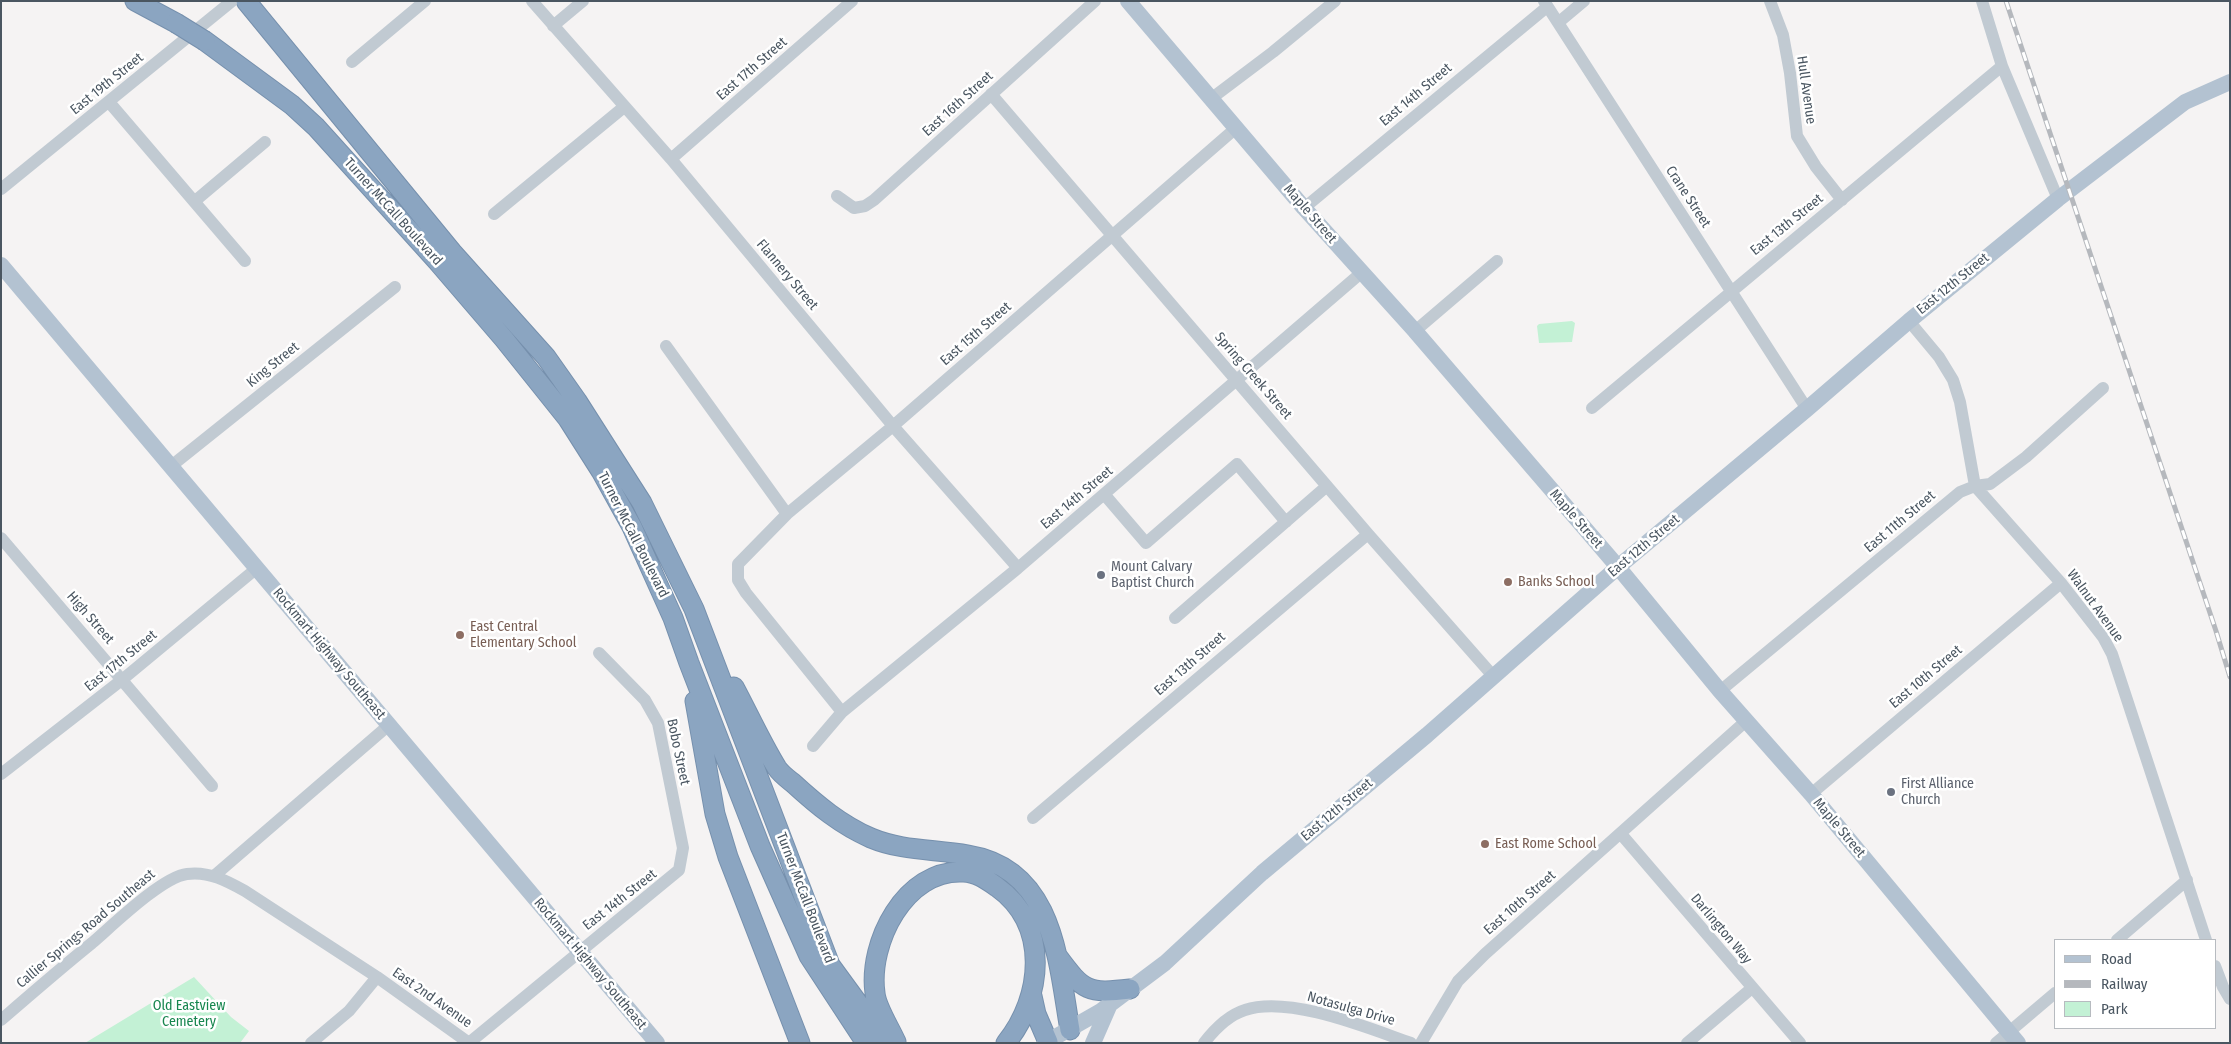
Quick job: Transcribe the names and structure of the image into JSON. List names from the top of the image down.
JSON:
{
  "streets": {
    "highway": ["Turner McCall Boulevard"],
    "main road": ["Maple Street", "East 12th Street", "Rockmart Highway Southeast"],
    "street": [
      "East 17th Street",
      "East 19th Street",
      "Hull Avenue",
      "East 14th Street",
      "East 16th Street",
      "Crane Street",
      "East 13th Street",
      "Flannery Street",
      "East 15th Street",
      "King Street",
      "Spring Creek Street",
      "East 11th Street",
      "Walnut Avenue",
      "High Street",
      "East 10th Street",
      "Bobo Street",
      "Callier Springs Road Southeast",
      "Darlington Way",
      "East 2nd Avenue",
      "Notasulga Drive"
    ]
  },
  "crossings": [
    ["East 17th Street", "Flannery Street"],
    ["East 17th Street", "High Street"],
    ["East 17th Street", "Rockmart Highway Southeast"],
    ["East 19th Street", "Turner McCall Boulevard"],
    ["Hull Avenue", "East 13th Street"],
    ["East 14th Street", "Crane Street"],
    ["East 14th Street", "Maple Street"],
    ["East 14th Street", "Flannery Street"],
    ["East 14th Street", "East 15th Street"],
    ["East 14th Street", "Spring Creek Street"],
    ["East 14th Street", "Rockmart Highway Southeast"],
    ["East 14th Street", "Bobo Street"],
    ["East 14th Street", "East 2nd Avenue"],
    ["East 16th Street", "Spring Creek Street"],
    ["Crane Street", "East 13th Street"],
    ["Crane Street", "East 12th Street"],
    ["Maple Street", "East 12th Street"],
    ["Maple Street", "East 15th Street"],
    ["Maple Street", "East 11th Street"],
    ["Maple Street", "East 10th Street"],
    ["East 13th Street", "Spring Creek Street"],
    ["Flannery Street", "East 15th Street"],
    ["East 12th Street", "Spring Creek Street"],
    ["East 15th Street", "Spring Creek Street"],
    ["King Street", "Rockmart Highway Southeast"],
    ["East 11th Street", "Walnut Avenue"],
    ["Walnut Avenue", "East 10th Street"],
    ["East 10th Street", "Darlington Way"],
    ["Callier Springs Road Southeast", "East 2nd Avenue"]
  ],
  "parks": ["Old Eastview Cemetery"],
  "places": [
    "Mount Calvary Baptist Church",
    "Banks School",
    "East Central Elementary School",
    "First Alliance Church",
    "East Rome School"
  ],
  "legend": ["Road", "Railway", "Park"]
}
